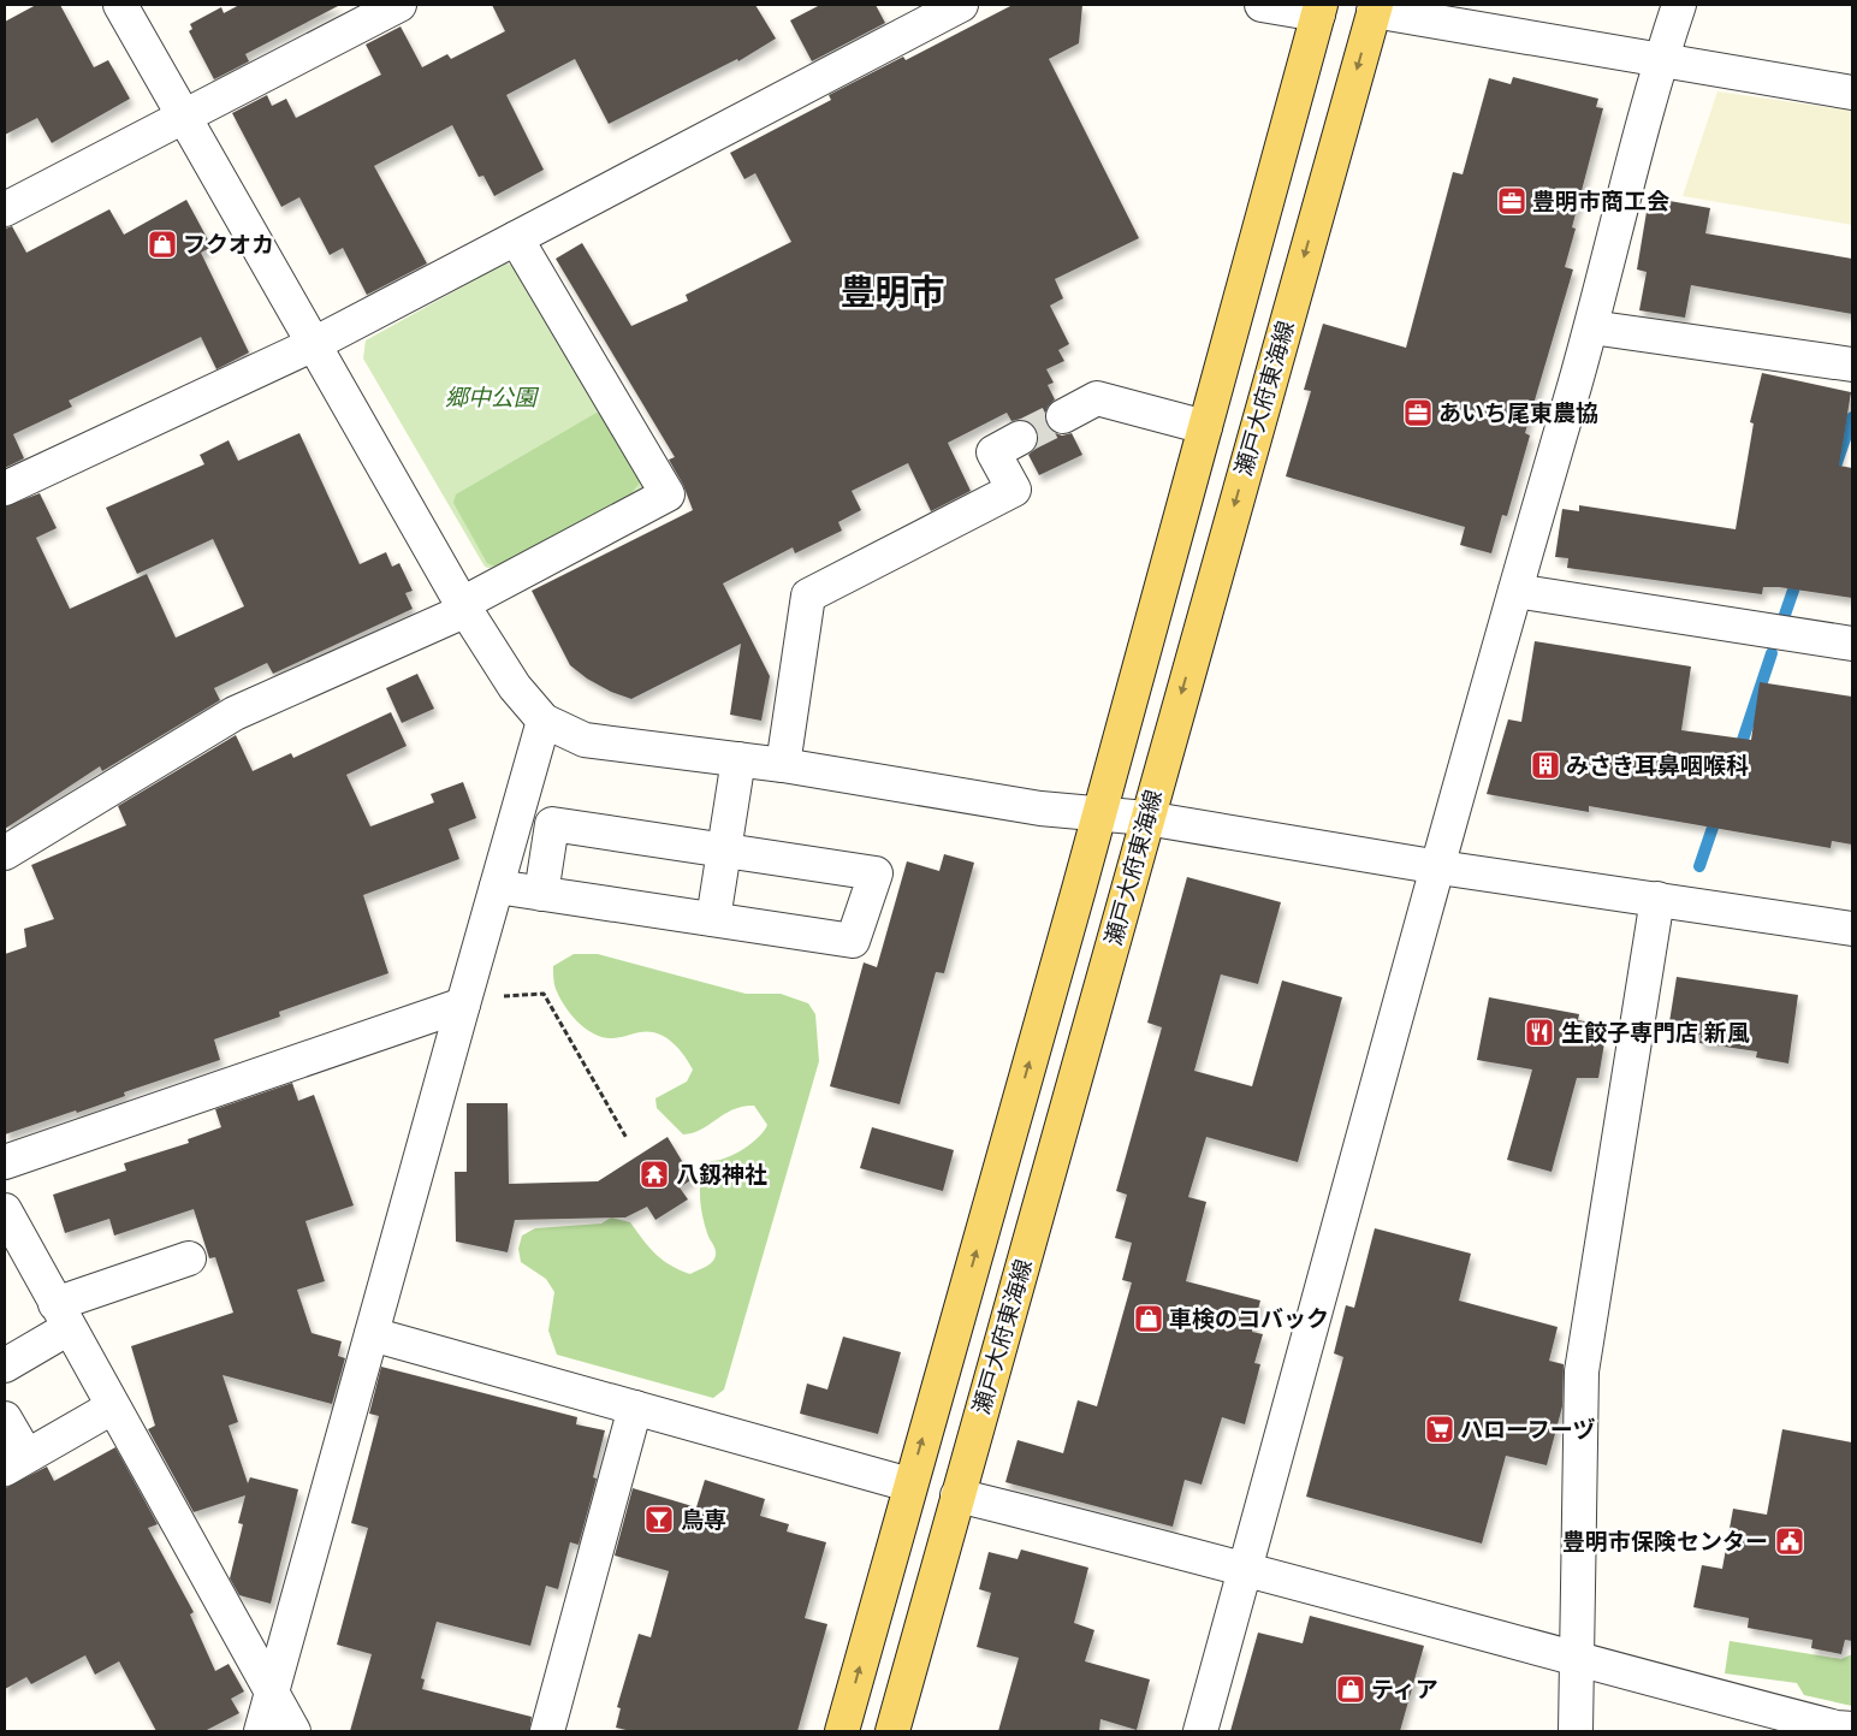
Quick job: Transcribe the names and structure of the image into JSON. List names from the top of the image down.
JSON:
{
  "streets": {
    "main road": ["瀬戸大府東海線"]
  },
  "districts": ["豊明市"],
  "parks": ["郷中公園"],
  "places": {
    "office": ["豊明市商工会", "あいち尾東農協"],
    "shop": ["フクオカ", "車検のコバック", "ティア"],
    "building": ["みさき耳鼻咽喉科"],
    "restaurant": ["生餃子専門店 新風"],
    "temple": ["八釼神社"],
    "supermarket": ["ハローフーヅ"],
    "bar": ["鳥専"],
    "public building": ["豊明市保険センター"]
  }
}
